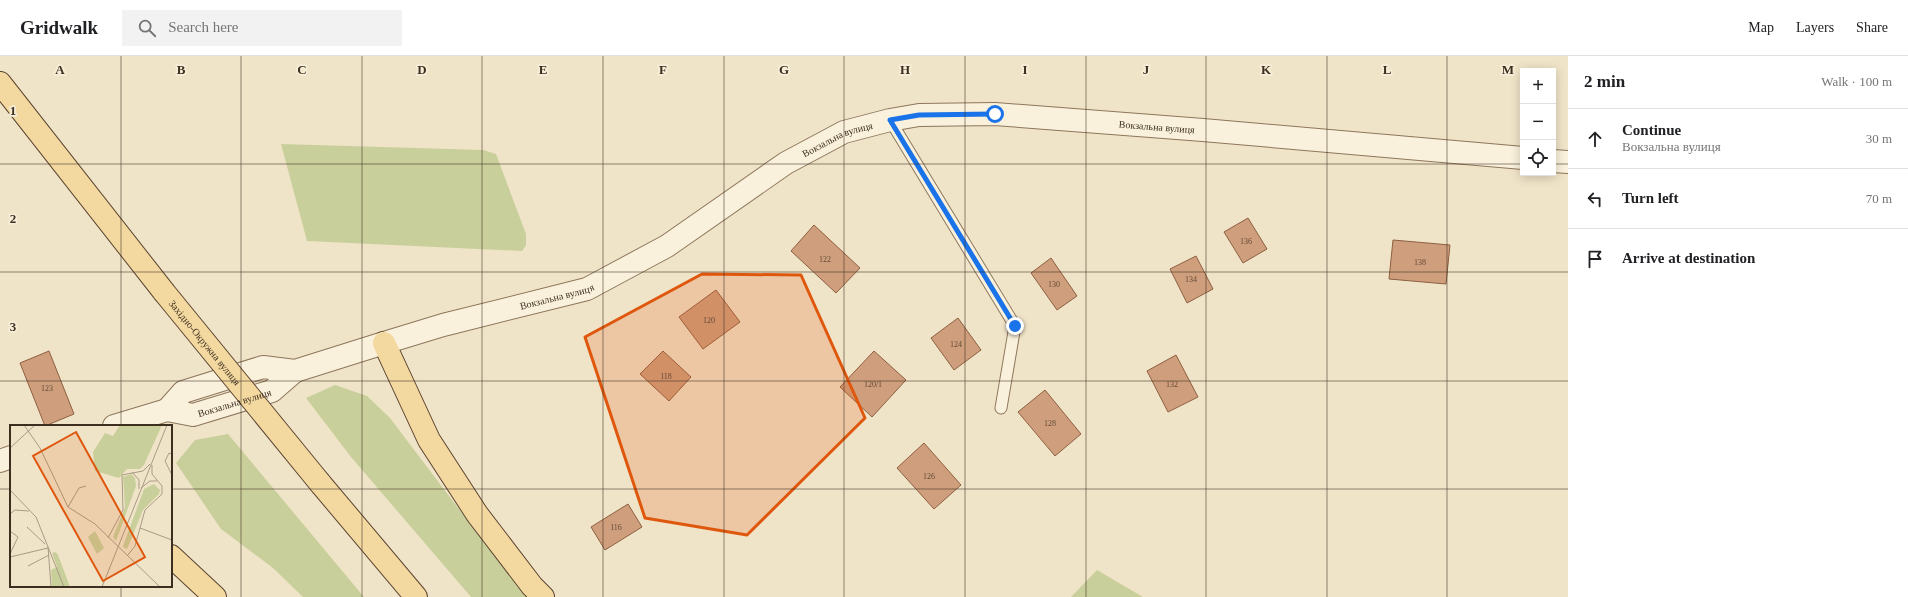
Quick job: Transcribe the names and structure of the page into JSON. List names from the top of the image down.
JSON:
{
  "streets": {
    "main road": ["Західно-Окружна вулиця"],
    "street": ["Вокзальна вулиця"]
  },
  "house_numbers": [
    "136",
    "122",
    "138",
    "134",
    "130",
    "120",
    "124",
    "118",
    "120/1",
    "132",
    "123",
    "128",
    "126",
    "116"
  ],
  "page": {
    "header": "Gridwalk",
    "search": "Search here",
    "nav": ["Map", "Layers", "Share"],
    "heading": ["2 min", "Walk · 100 m"],
    "map_buttons": ["+", "−"],
    "list": [
      ["Continue", "Вокзальна вулиця", "30 m"],
      ["Turn left", "70 m"],
      "Arrive at destination"
    ]
  },
  "grid": {
    "columns": [
      "A",
      "B",
      "C",
      "D",
      "E",
      "F",
      "G",
      "H",
      "I",
      "J",
      "K",
      "L",
      "M"
    ],
    "rows": ["1", "2", "3"]
  }
}
